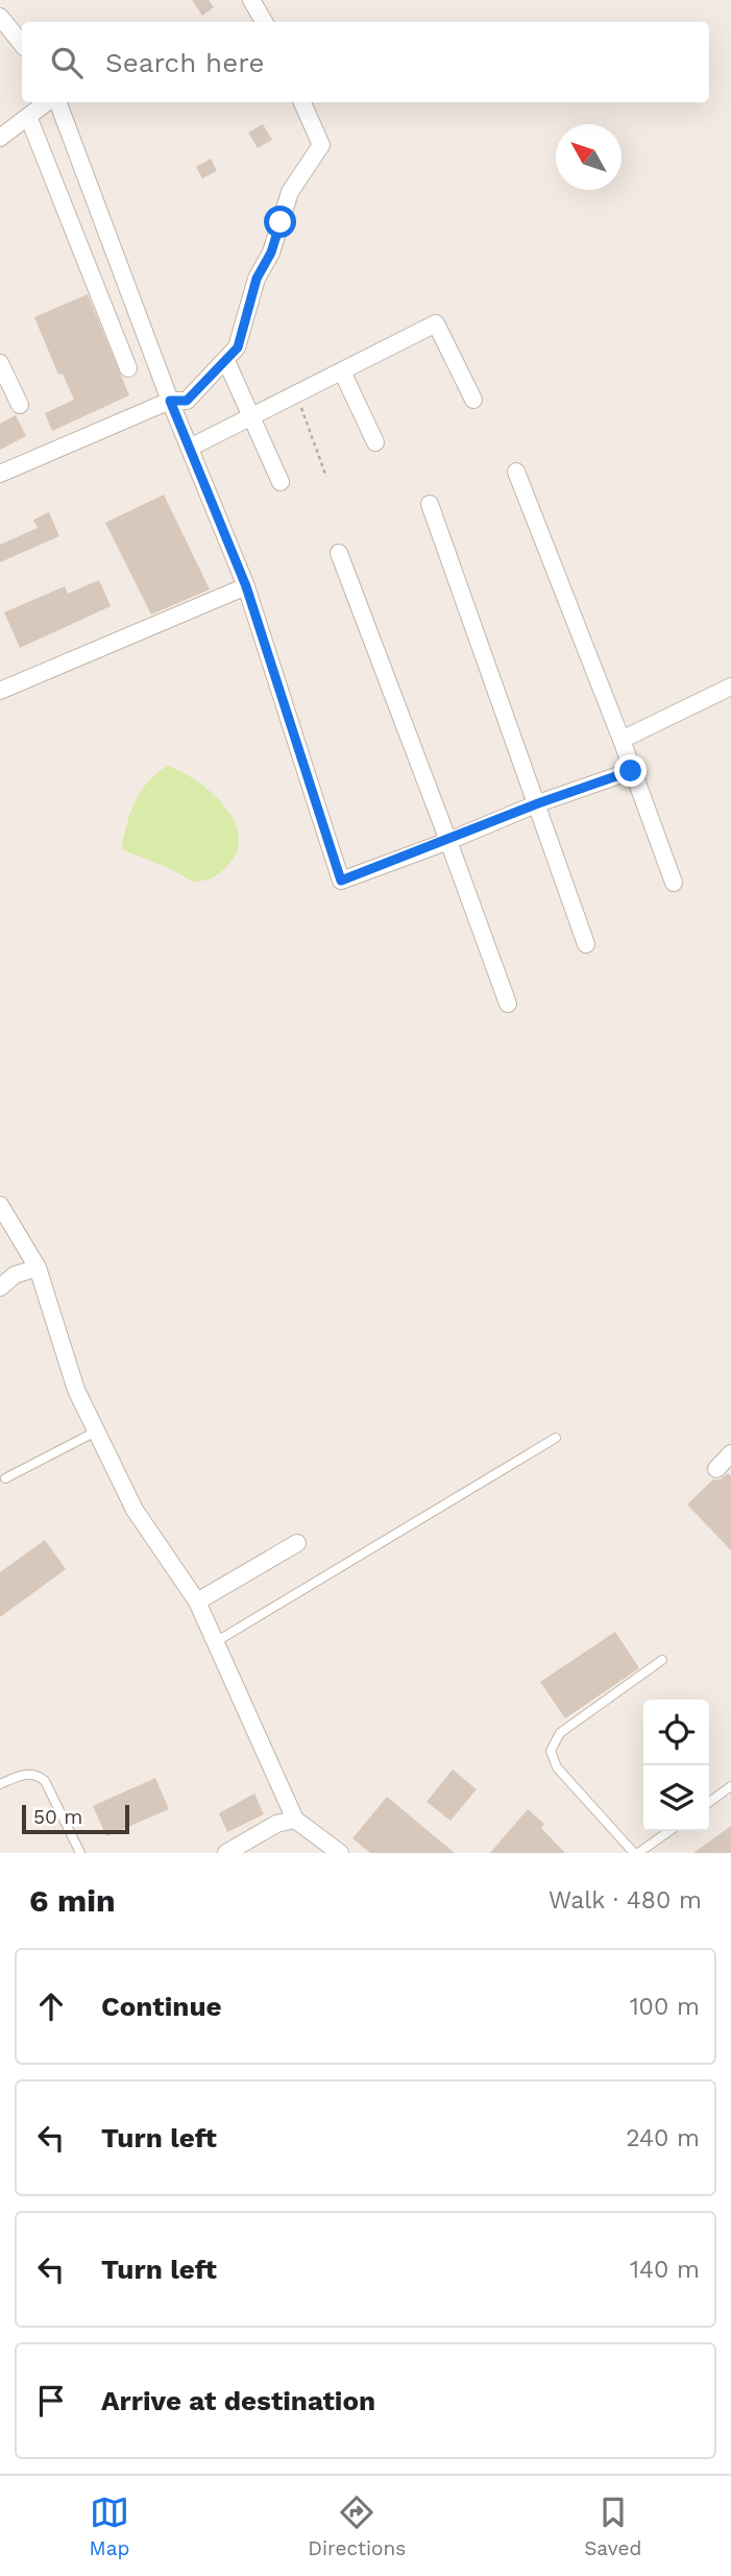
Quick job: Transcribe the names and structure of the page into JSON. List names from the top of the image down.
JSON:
{
  "scale_bar": "50 m",
  "north": "top left",
  "page": {
    "search": "Search here",
    "scale": "50 m",
    "heading": ["6 min", "Walk · 480 m"],
    "list": [
      ["Continue", "100 m"],
      ["Turn left", "240 m"],
      ["Turn left", "140 m"],
      "Arrive at destination"
    ],
    "nav": ["Map", "Directions", "Saved"]
  }
}
